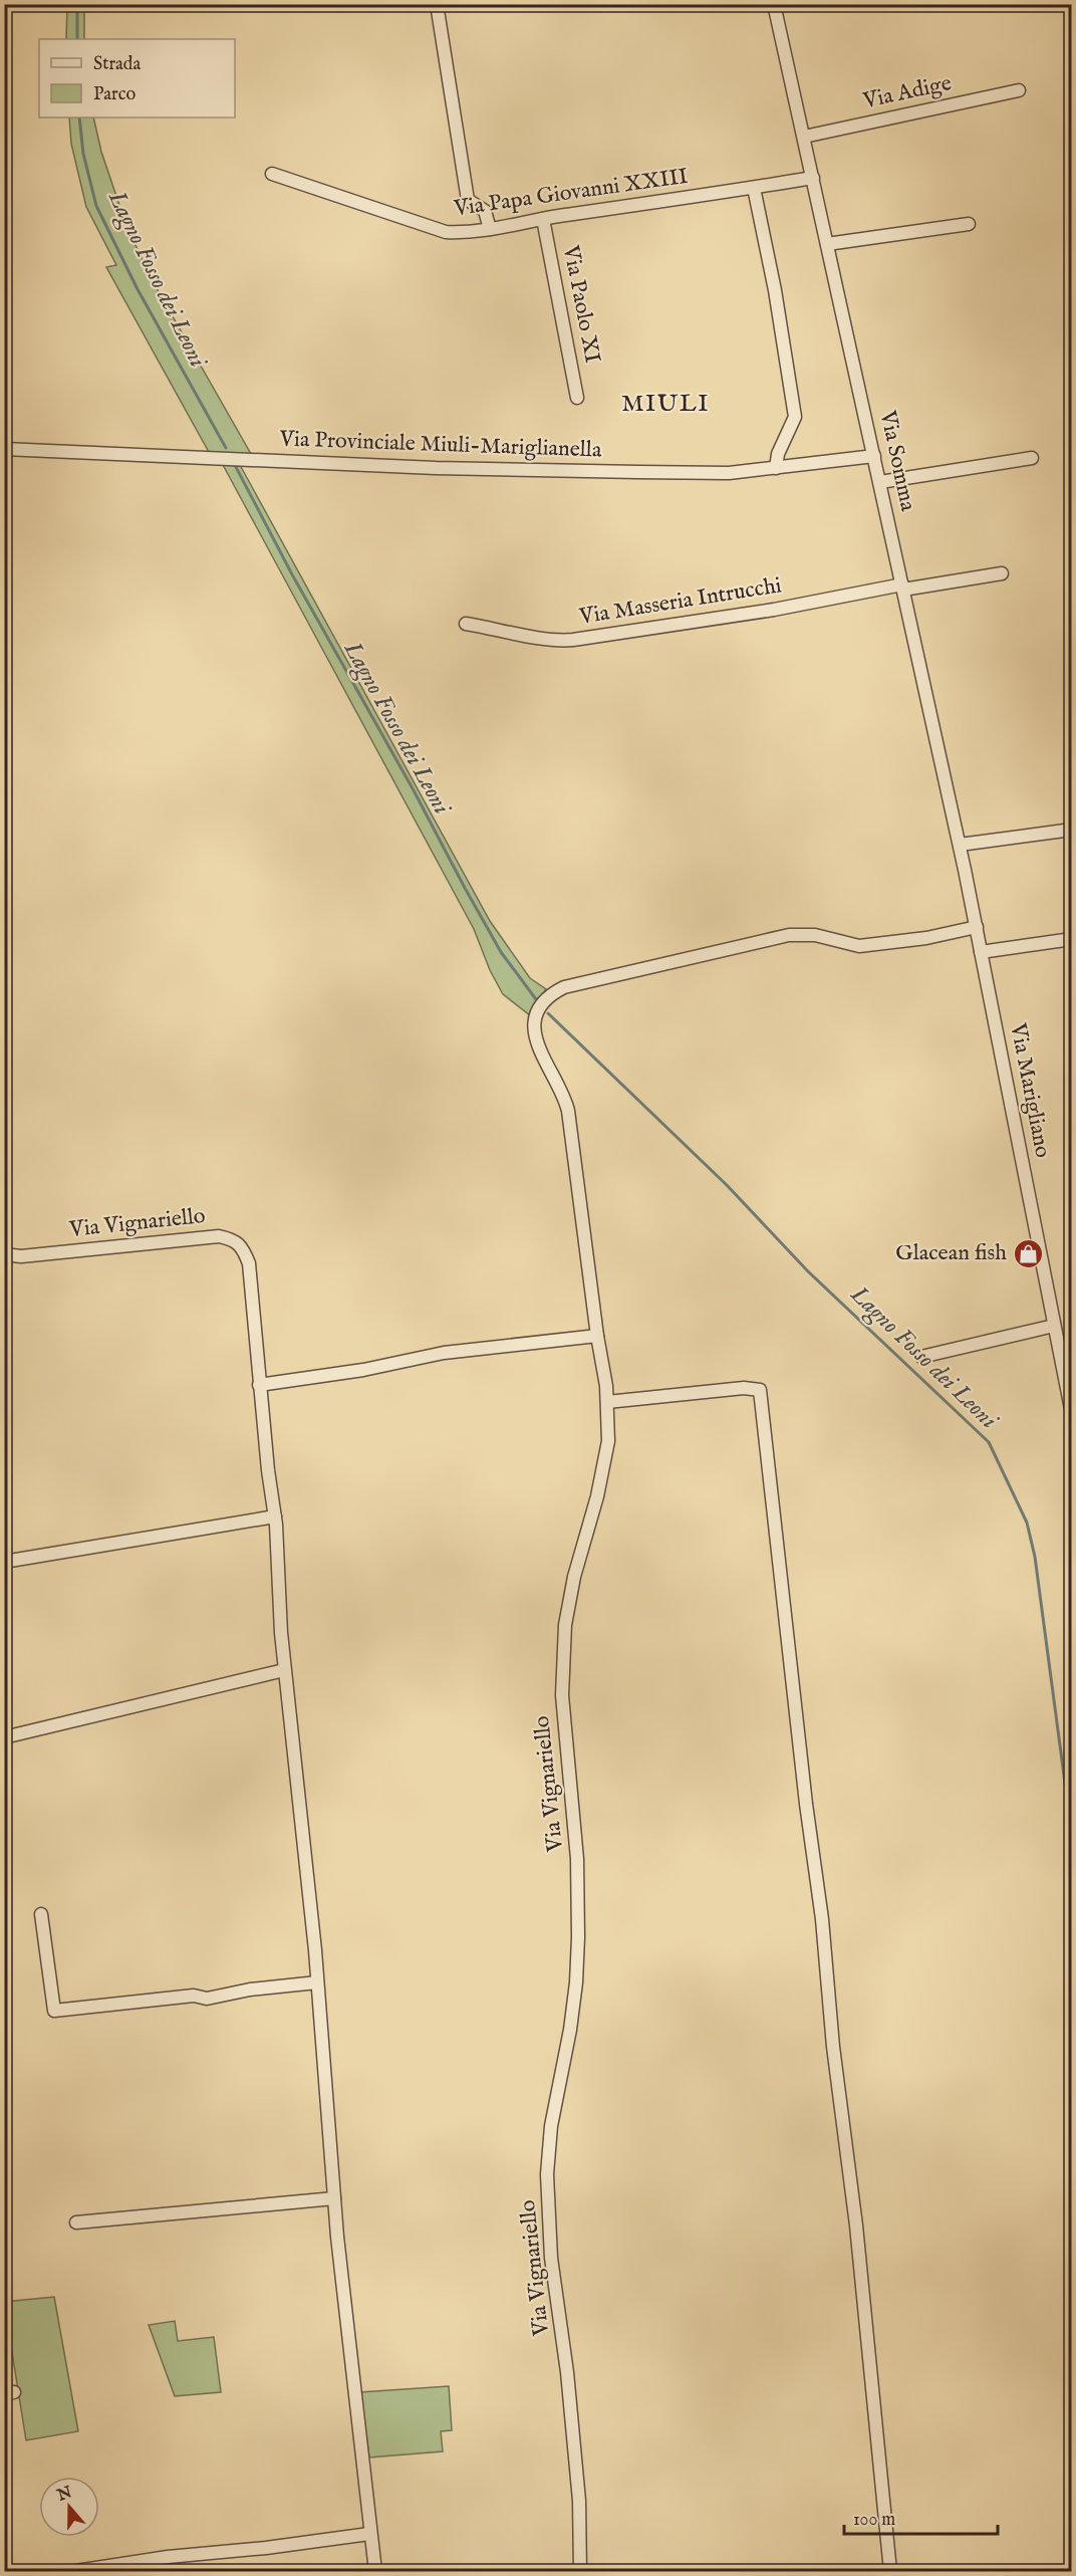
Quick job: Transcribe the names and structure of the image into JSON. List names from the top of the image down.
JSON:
{
  "streets": {
    "street": [
      "Via Adige",
      "Via Papa Giovanni XXIII",
      "Via Paolo XI",
      "Via Provinciale Miuli-Mariglianella",
      "Via Somma",
      "Via Masseria Intrucchi",
      "Via Marigliano",
      "Via Vignariello"
    ]
  },
  "crossings": [
    ["Via Adige", "Via Somma"],
    ["Via Papa Giovanni XXIII", "Via Paolo XI"],
    ["Via Papa Giovanni XXIII", "Via Somma"],
    ["Via Provinciale Miuli-Mariglianella", "Via Somma"],
    ["Via Somma", "Via Masseria Intrucchi"],
    ["Via Somma", "Via Marigliano"],
    ["Via Somma", "Via Vignariello"],
    ["Via Marigliano", "Via Vignariello"]
  ],
  "districts": ["MIULI"],
  "water": ["Lagno Fosso dei Leoni"],
  "places": {
    "shop": ["Glacean fish"]
  },
  "legend": ["Strada", "Parco"],
  "scale_bar": "100 m",
  "north": "top"
}
